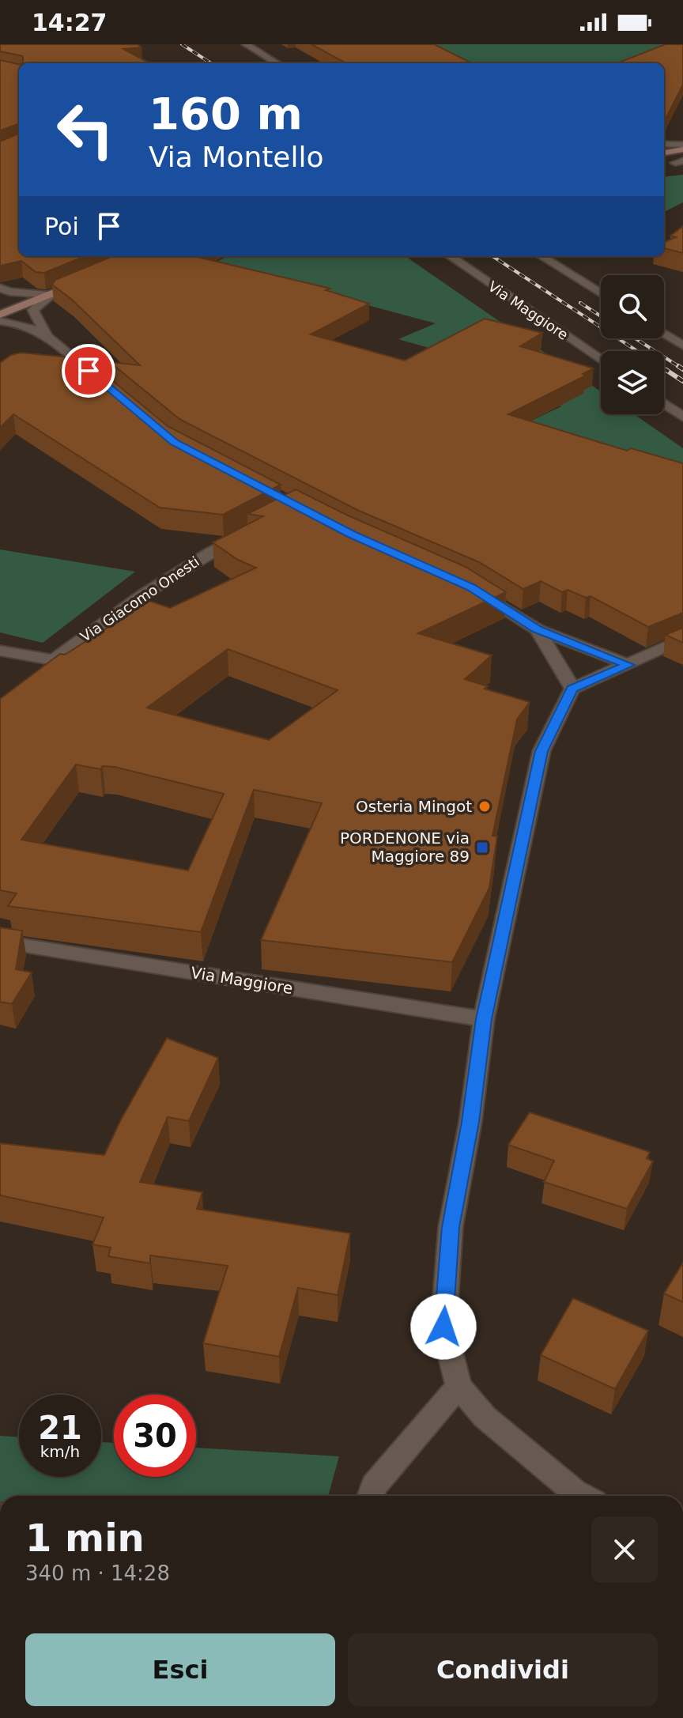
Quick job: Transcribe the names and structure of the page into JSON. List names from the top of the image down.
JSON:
{
  "streets": {
    "street": ["Via Maggiore", "Via Giacomo Onesti"]
  },
  "places": {
    "other": ["Osteria Mingot"],
    "transit": ["PORDENONE via Maggiore 89"]
  },
  "page": {
    "status": "14:27",
    "turn": ["160 m", "Via Montello"],
    "then": "Poi",
    "speed": "21 km/h",
    "limit": "30",
    "heading": ["1 min", "340 m · 14:28"],
    "buttons": ["Esci", "Condividi"]
  }
}
